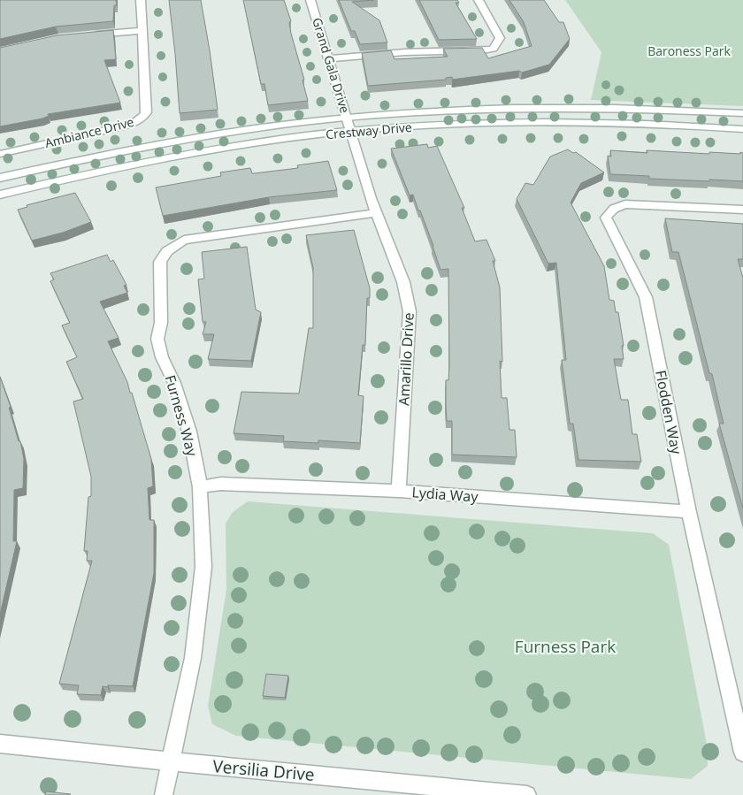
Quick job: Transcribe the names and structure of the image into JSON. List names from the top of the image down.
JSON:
{
  "streets": {
    "street": [
      "Grand Gala Drive",
      "Crestway Drive",
      "Ambiance Drive",
      "Amarillo Drive",
      "Flodden Way",
      "Furness Way",
      "Lydia Way",
      "Versilia Drive"
    ]
  },
  "crossings": [
    ["Grand Gala Drive", "Crestway Drive"],
    ["Grand Gala Drive", "Amarillo Drive"],
    ["Crestway Drive", "Amarillo Drive"],
    ["Amarillo Drive", "Furness Way"],
    ["Amarillo Drive", "Lydia Way"],
    ["Flodden Way", "Lydia Way"],
    ["Furness Way", "Lydia Way"],
    ["Furness Way", "Versilia Drive"]
  ],
  "parks": ["Baroness Park", "Furness Park"]
}
